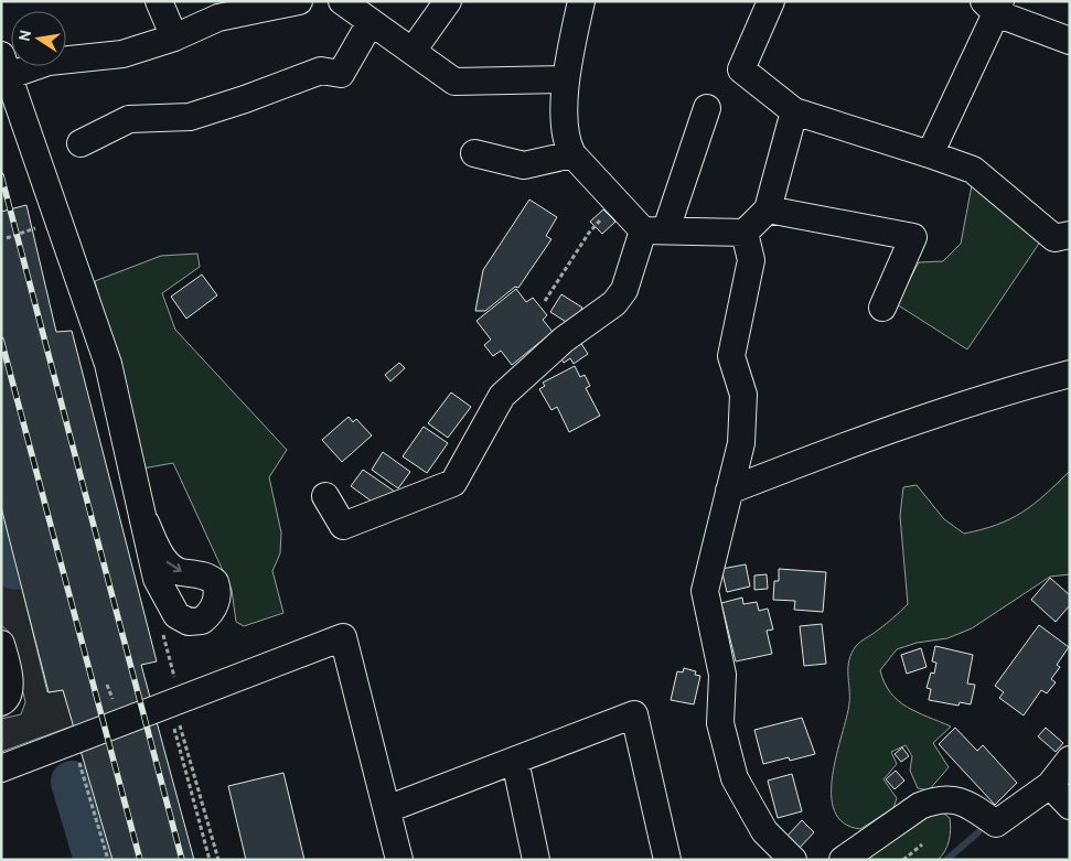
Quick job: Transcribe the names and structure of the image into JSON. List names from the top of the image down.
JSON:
{
  "north": "left"
}
